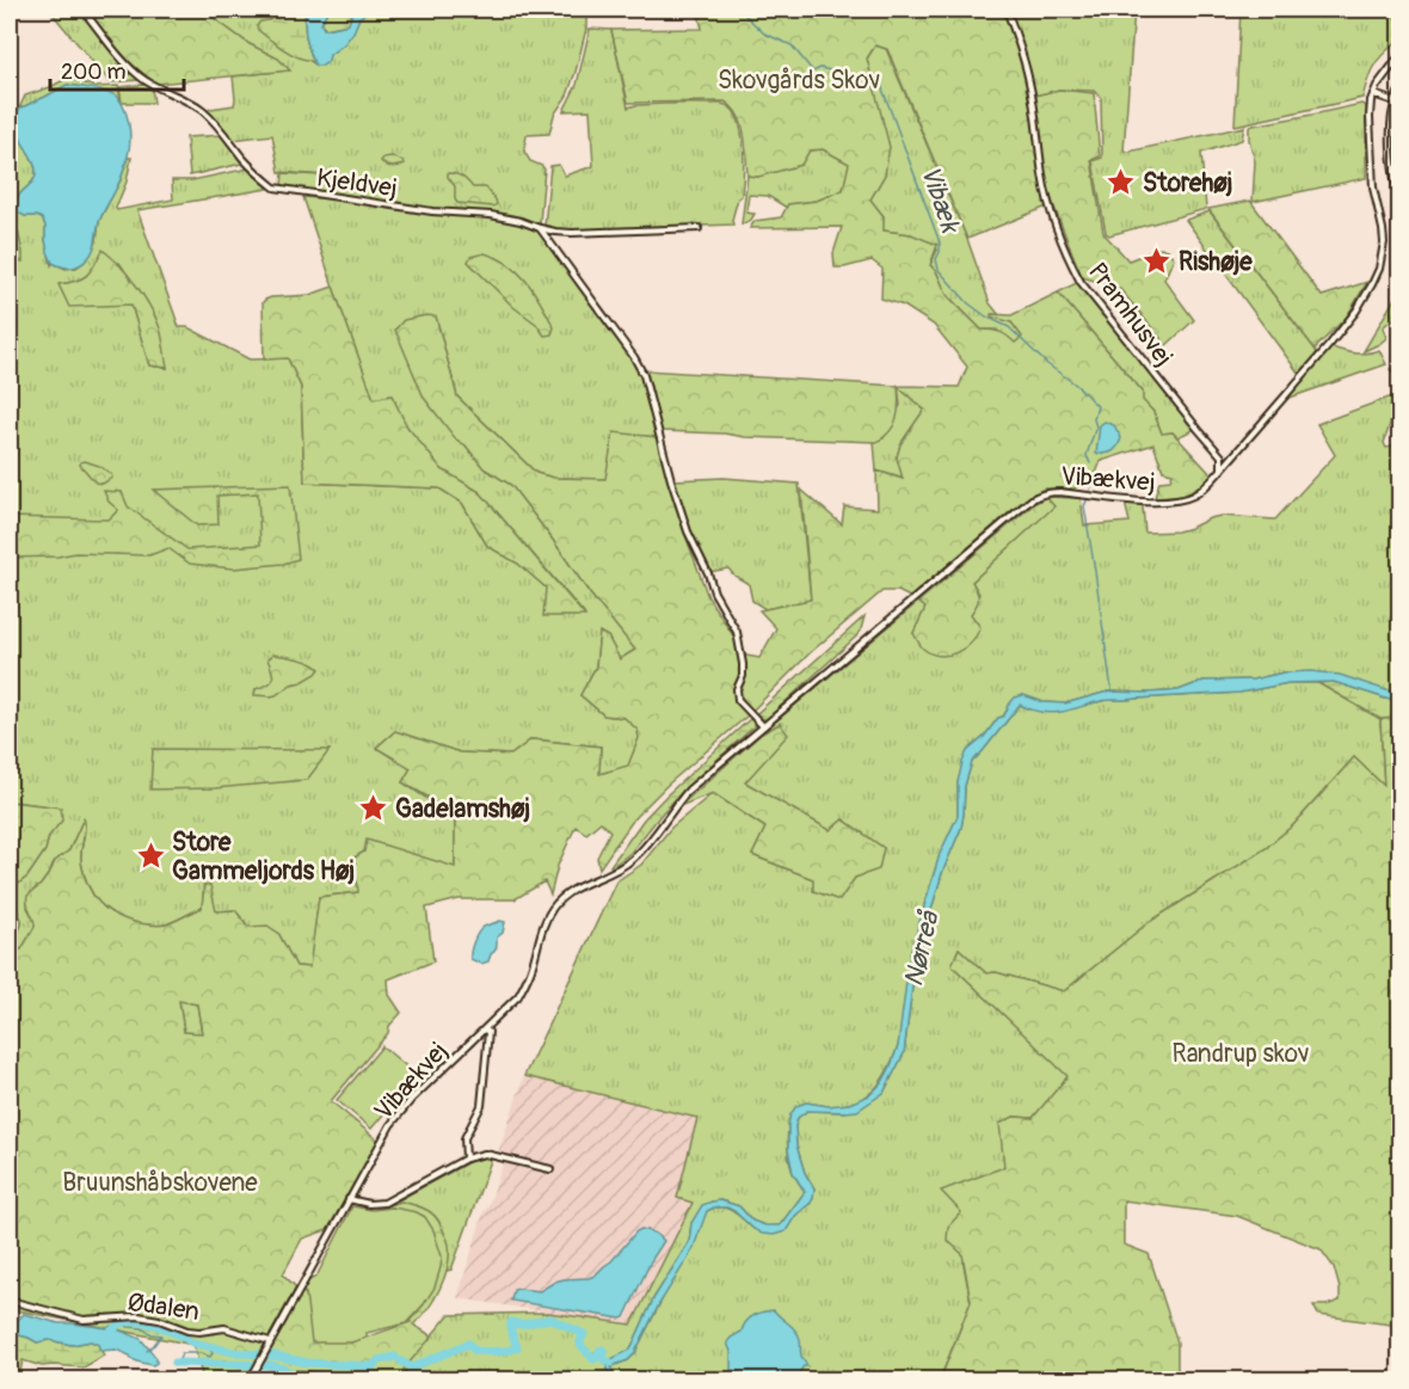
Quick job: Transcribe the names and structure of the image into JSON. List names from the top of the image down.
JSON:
{
  "streets": {
    "street": [
      "Kjeldvej",
      "Pramhusvej",
      "Vibækvej",
      "Ødalen"
    ]
  },
  "crossings": [
    ["Vibækvej", "Ødalen"]
  ],
  "water": ["Vibæk", "Nørreå"],
  "parks": ["Skovgårds Skov", "Randrup skov", "Bruunshåbskovene"],
  "places": {
    "place": [
      "Storehøj",
      "Rishøje",
      "Gadelamshøj",
      "Store Gammeljords Høj"
    ]
  },
  "scale_bar": "200 m"
}
